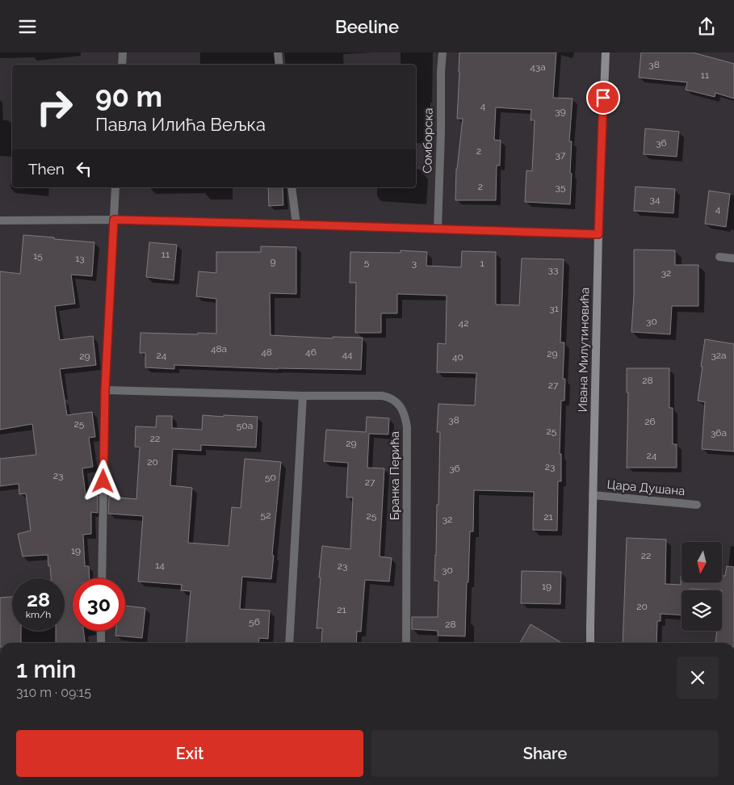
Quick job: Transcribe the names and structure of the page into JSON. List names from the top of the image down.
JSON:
{
  "streets": {
    "street": [
      "Сомборска",
      "Ивана Милутиновића",
      "Бранка Перића",
      "Цара Душана"
    ]
  },
  "crossings": [
    ["Ивана Милутиновића", "Цара Душана"]
  ],
  "house_numbers": [
    "38",
    "43a",
    "11",
    "4",
    "39",
    "36",
    "2",
    "37",
    "2",
    "35",
    "34",
    "4",
    "11",
    "15",
    "13",
    "9",
    "5",
    "3",
    "1",
    "33",
    "32",
    "31",
    "30",
    "42",
    "48a",
    "48",
    "46",
    "29",
    "44",
    "24",
    "32a",
    "29",
    "40",
    "28",
    "27",
    "38",
    "26",
    "25",
    "50a",
    "25",
    "36a",
    "22",
    "29",
    "24",
    "20",
    "23",
    "36",
    "23",
    "50",
    "27",
    "52",
    "25",
    "21",
    "32",
    "19",
    "22",
    "14",
    "23",
    "30",
    "19",
    "20",
    "21",
    "56",
    "28"
  ],
  "north": "bottom",
  "page": {
    "header": "Beeline",
    "turn": ["90 m", "Павла Илића Вељка"],
    "then": "Then",
    "speed": "28 km/h",
    "limit": "30",
    "heading": ["1 min", "310 m · 09:15"],
    "buttons": ["Exit", "Share"]
  }
}
